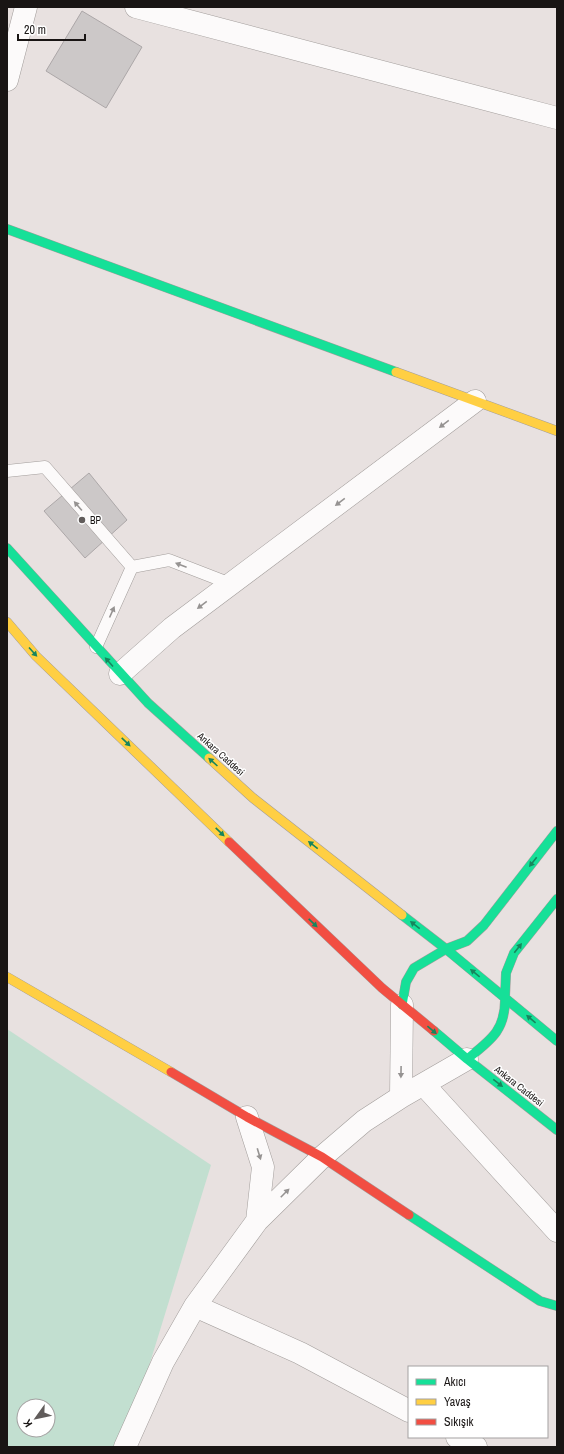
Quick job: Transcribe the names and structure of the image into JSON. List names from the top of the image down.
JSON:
{
  "streets": {
    "main road": ["Ankara Caddesi"]
  },
  "places": ["BP"],
  "legend": ["Akıcı", "Yavaş", "Sıkışık"],
  "scale_bar": "20 m",
  "north": "bottom left"
}
